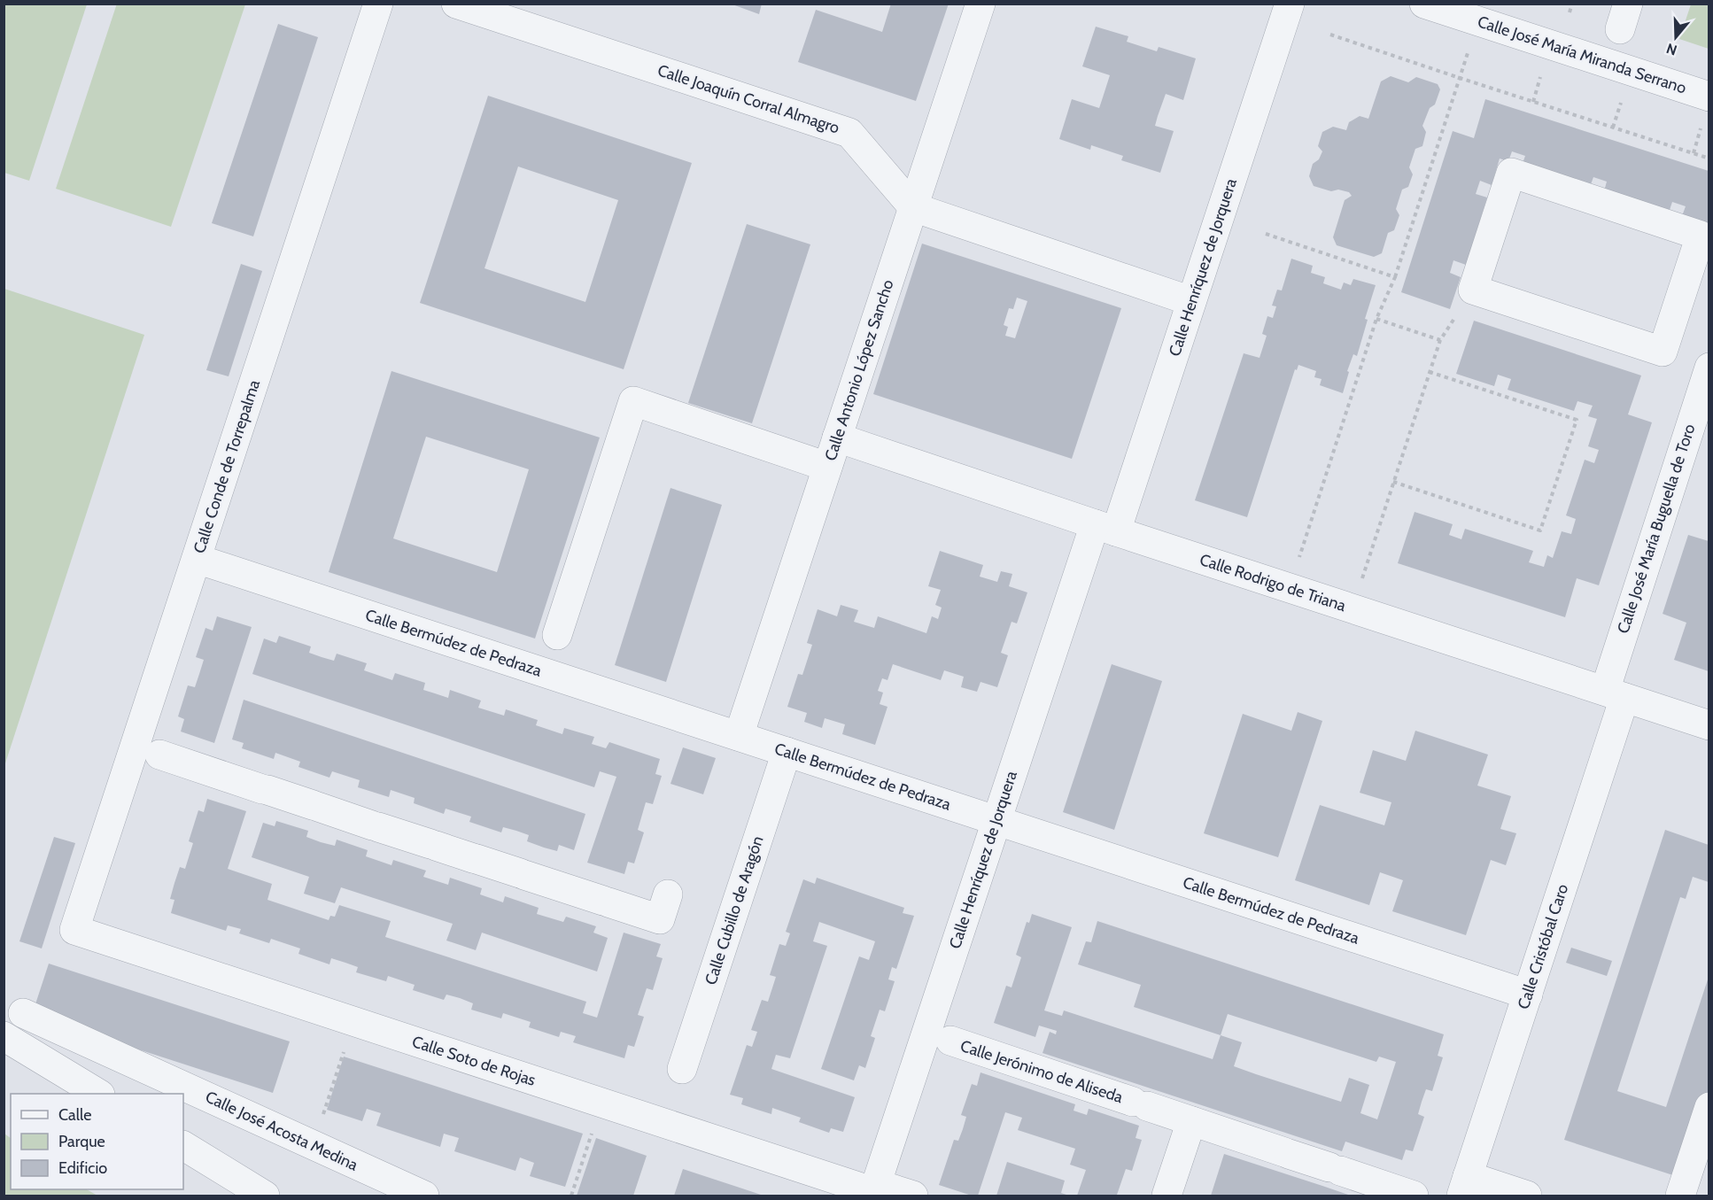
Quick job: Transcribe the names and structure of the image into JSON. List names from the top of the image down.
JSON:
{
  "streets": {
    "street": [
      "Calle José María Miranda Serrano",
      "Calle Joaquín Corral Almagro",
      "Calle Henríquez de Jorquera",
      "Calle Antonio López Sancho",
      "Calle Conde de Torrepalma",
      "Calle José María Buguella de Toro",
      "Calle Rodrigo de Triana",
      "Calle Bermúdez de Pedraza",
      "Calle Cubillo de Aragón",
      "Calle Cristóbal Caro",
      "Calle Soto de Rojas",
      "Calle Jerónimo de Aliseda",
      "Calle José Acosta Medina"
    ]
  },
  "crossings": [
    ["Calle Joaquín Corral Almagro", "Calle Antonio López Sancho"],
    ["Calle Henríquez de Jorquera", "Calle Rodrigo de Triana"],
    ["Calle Henríquez de Jorquera", "Calle Bermúdez de Pedraza"],
    ["Calle Henríquez de Jorquera", "Calle Soto de Rojas"],
    ["Calle Antonio López Sancho", "Calle Rodrigo de Triana"],
    ["Calle Antonio López Sancho", "Calle Bermúdez de Pedraza"],
    ["Calle Conde de Torrepalma", "Calle Bermúdez de Pedraza"],
    ["Calle Conde de Torrepalma", "Calle Soto de Rojas"],
    ["Calle José María Buguella de Toro", "Calle Rodrigo de Triana"],
    ["Calle José María Buguella de Toro", "Calle Cristóbal Caro"],
    ["Calle Rodrigo de Triana", "Calle Cristóbal Caro"],
    ["Calle Bermúdez de Pedraza", "Calle Cubillo de Aragón"],
    ["Calle Bermúdez de Pedraza", "Calle Cristóbal Caro"]
  ],
  "legend": ["Calle", "Parque", "Edificio"],
  "north": "bottom"
}
